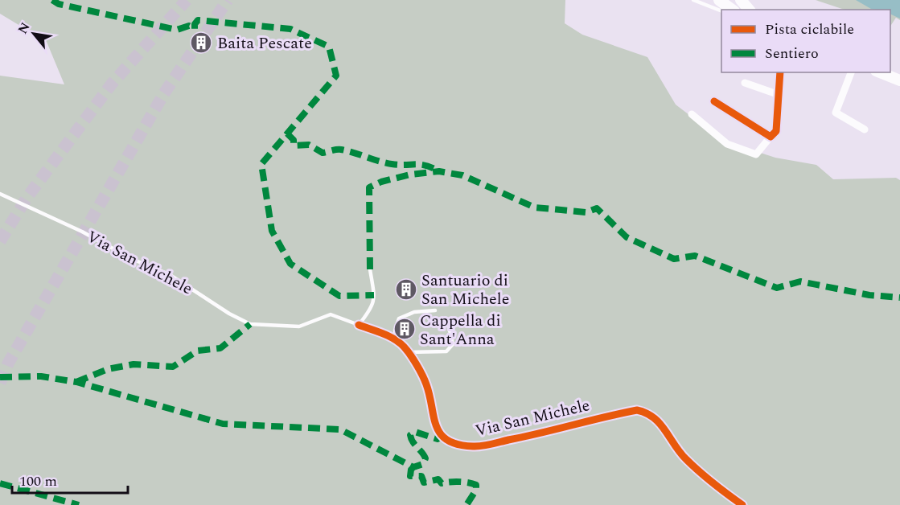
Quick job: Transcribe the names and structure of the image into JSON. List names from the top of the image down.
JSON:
{
  "streets": {
    "street": ["Via San Michele"]
  },
  "places": {
    "building": ["Baita Pescate", "Santuario di San Michele", "Cappella di Sant'Anna"]
  },
  "legend": ["Pista ciclabile", "Sentiero"],
  "scale_bar": "100 m",
  "north": "top left"
}
